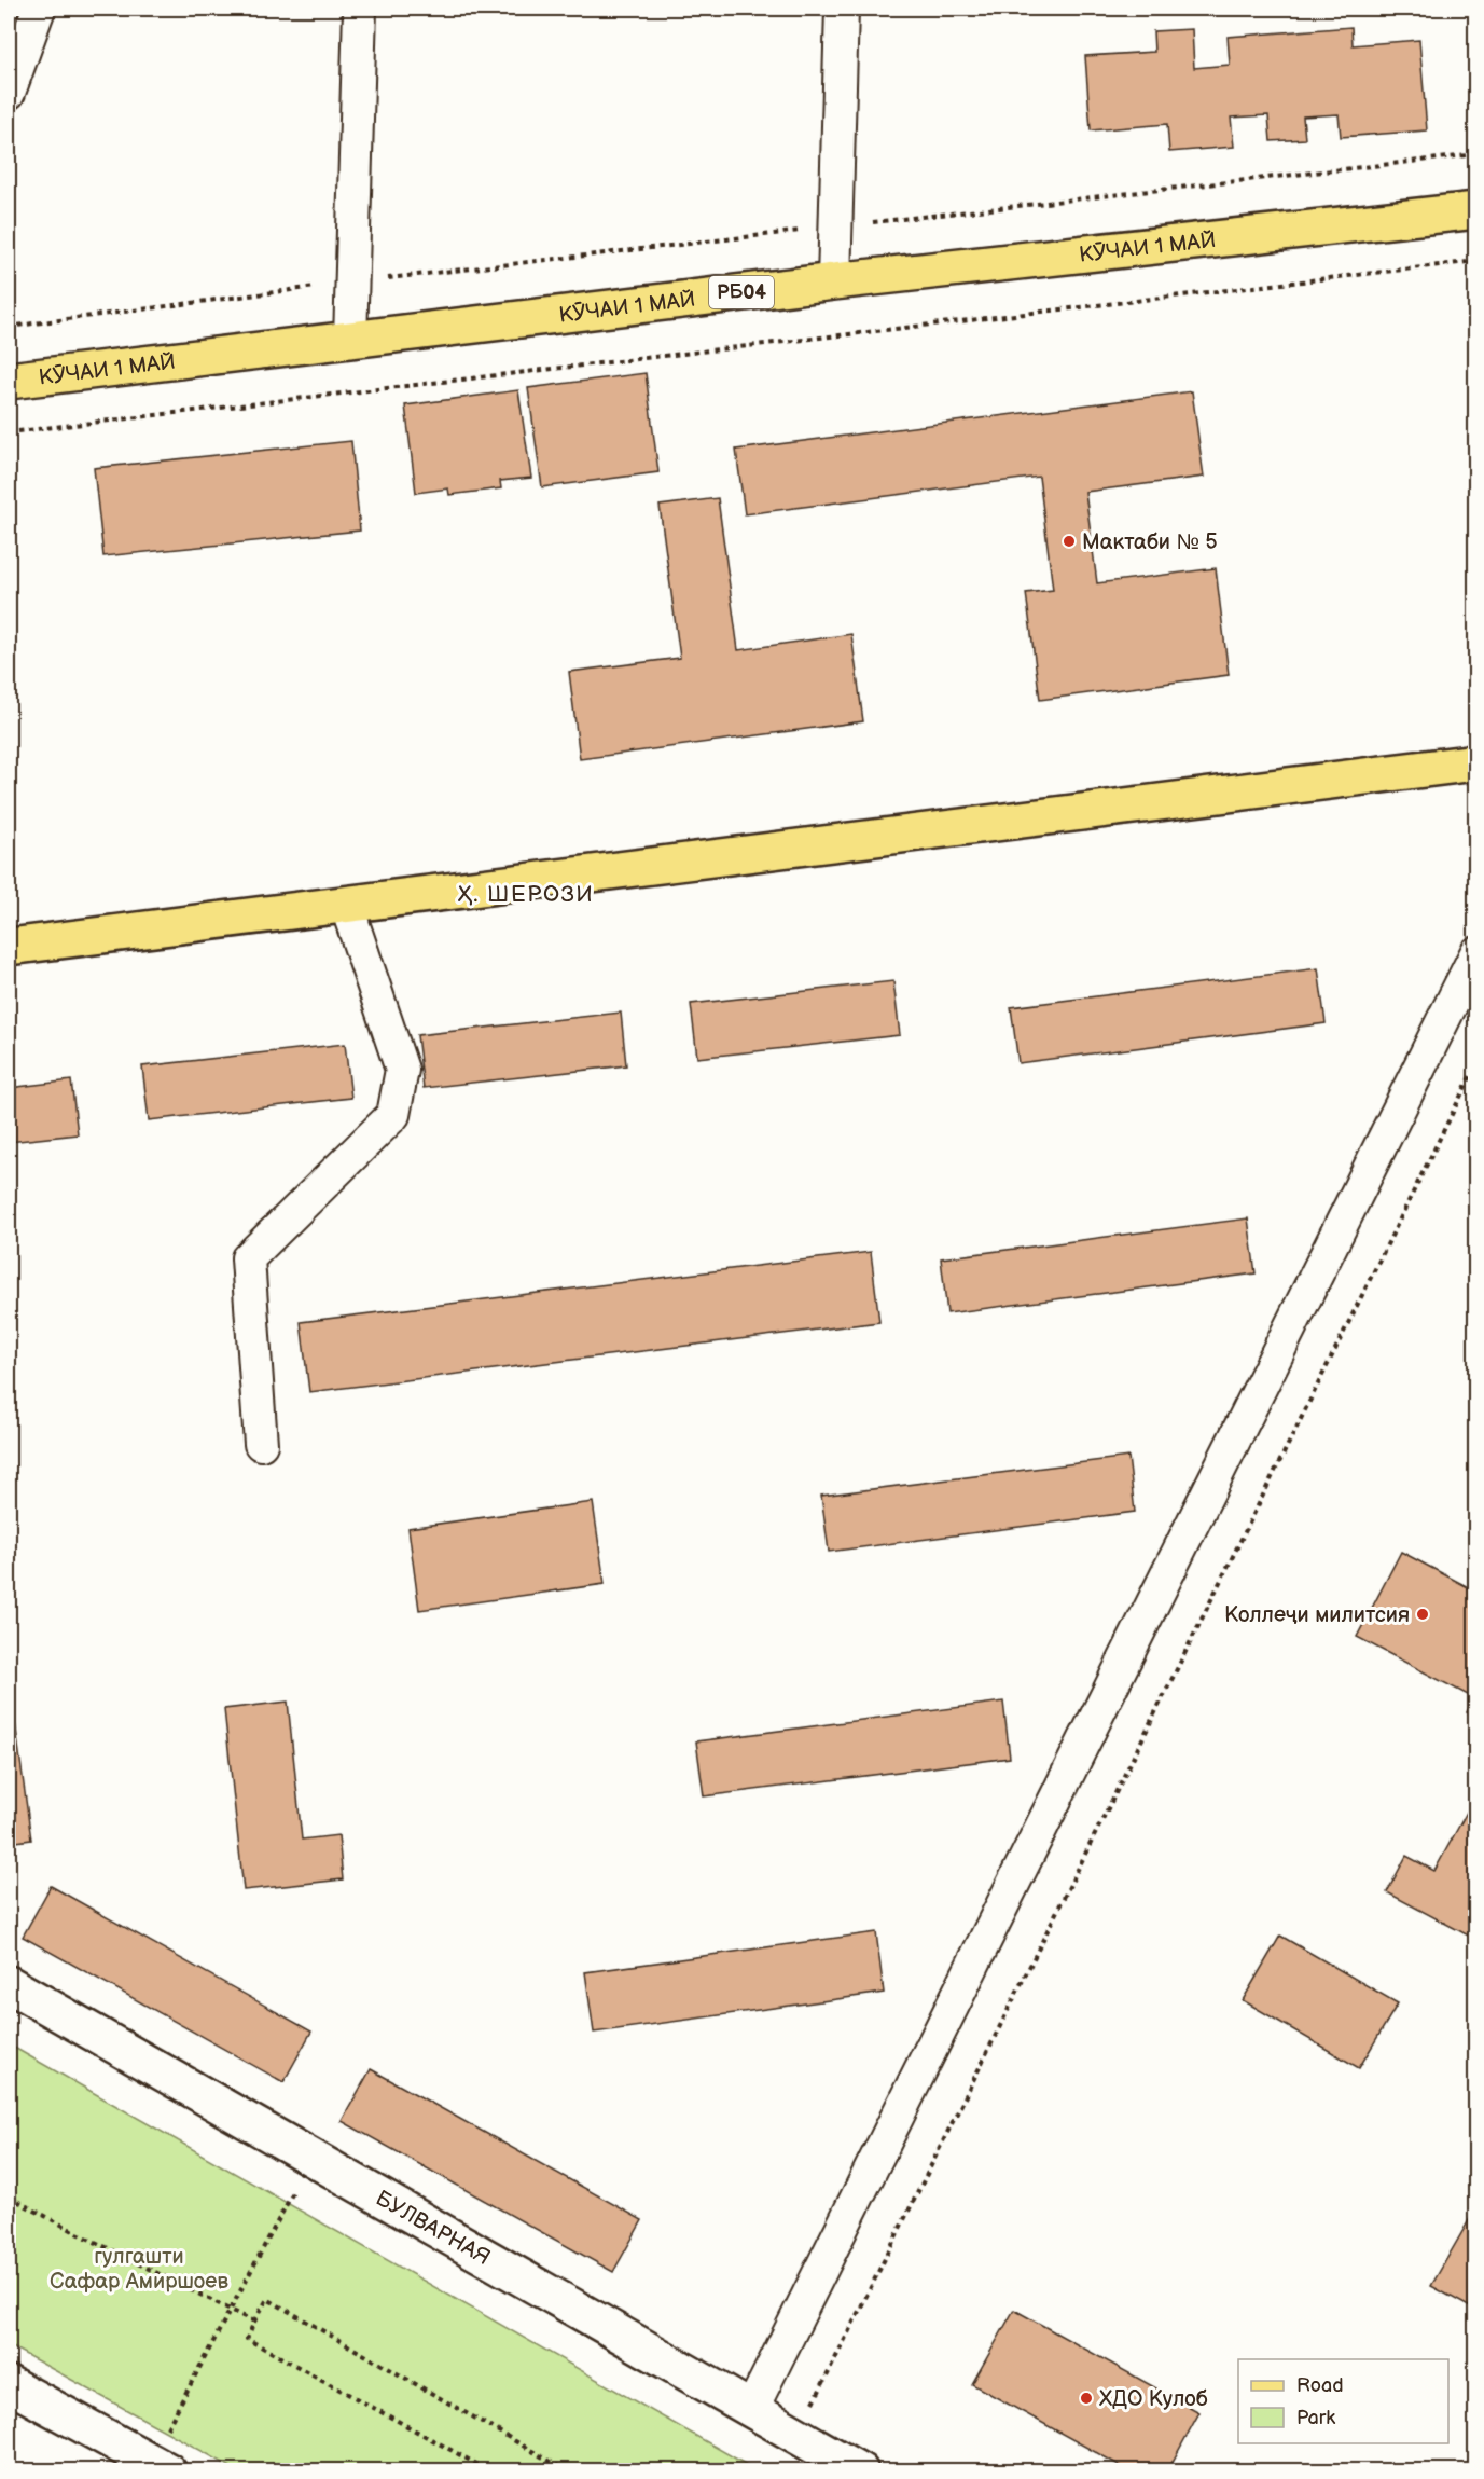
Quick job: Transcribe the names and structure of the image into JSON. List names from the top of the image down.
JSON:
{
  "streets": {
    "main road": ["КӮЧАИ 1 МАЙ", "РБ04"],
    "street": ["БУЛВАРНАЯ"]
  },
  "districts": ["Ҳ. ШЕРОЗИ"],
  "parks": ["гулгашти Сафар Амиршоев"],
  "places": ["Мактаби № 5", "Коллеҷи милитсия", "ХДО Кулоб"],
  "legend": ["Road", "Park"]
}
